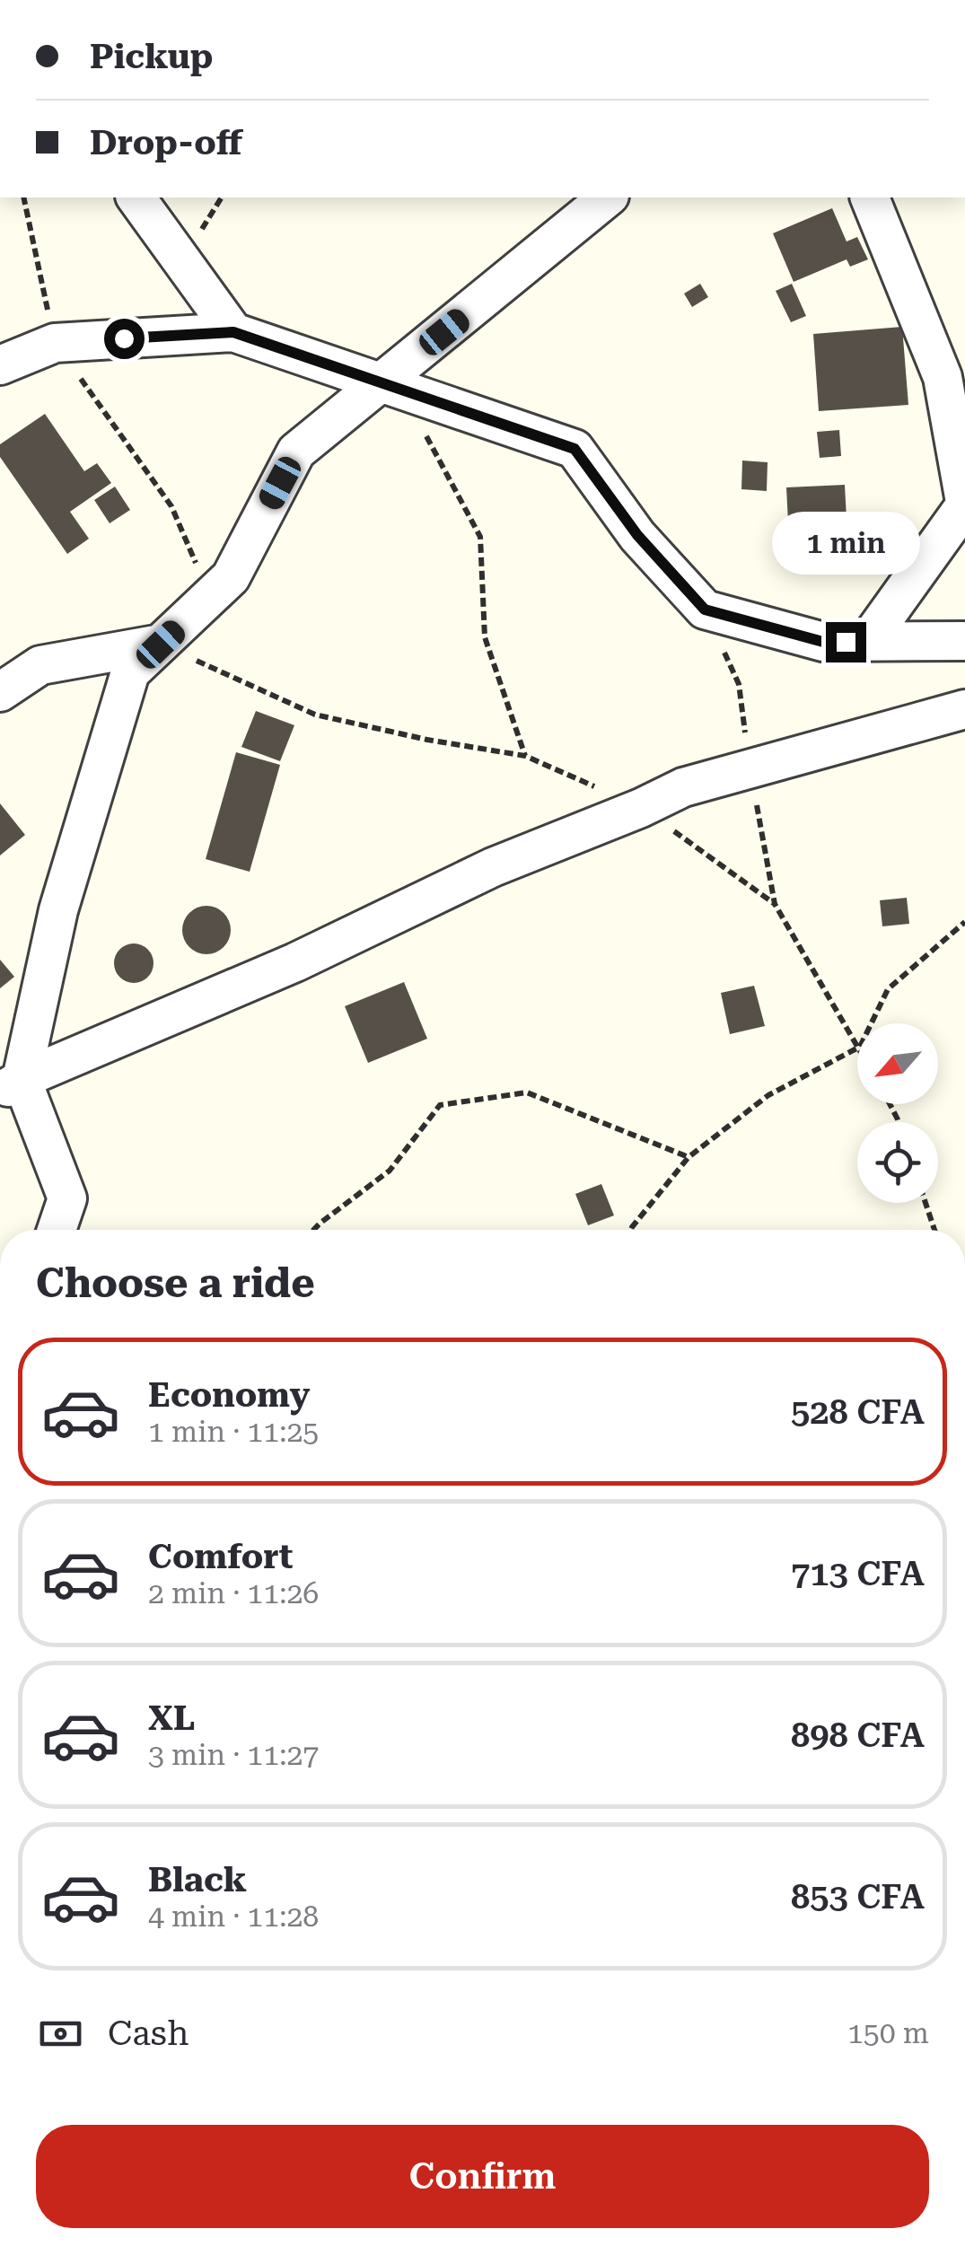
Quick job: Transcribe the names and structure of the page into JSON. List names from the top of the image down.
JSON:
{
  "north": "bottom left",
  "page": {
    "banner": ["Pickup", "Drop-off"],
    "bubble": "1 min",
    "heading": "Choose a ride",
    "list": [
      {
        "name": "Economy",
        "note": "1 min · 11:25",
        "value": "528 CFA"
      },
      {
        "name": "Comfort",
        "note": "2 min · 11:26",
        "value": "713 CFA"
      },
      {
        "name": "XL",
        "note": "3 min · 11:27",
        "value": "898 CFA"
      },
      {
        "name": "Black",
        "note": "4 min · 11:28",
        "value": "853 CFA"
      }
    ],
    "pay": ["Cash", "150 m"],
    "buttons": "Confirm"
  }
}
